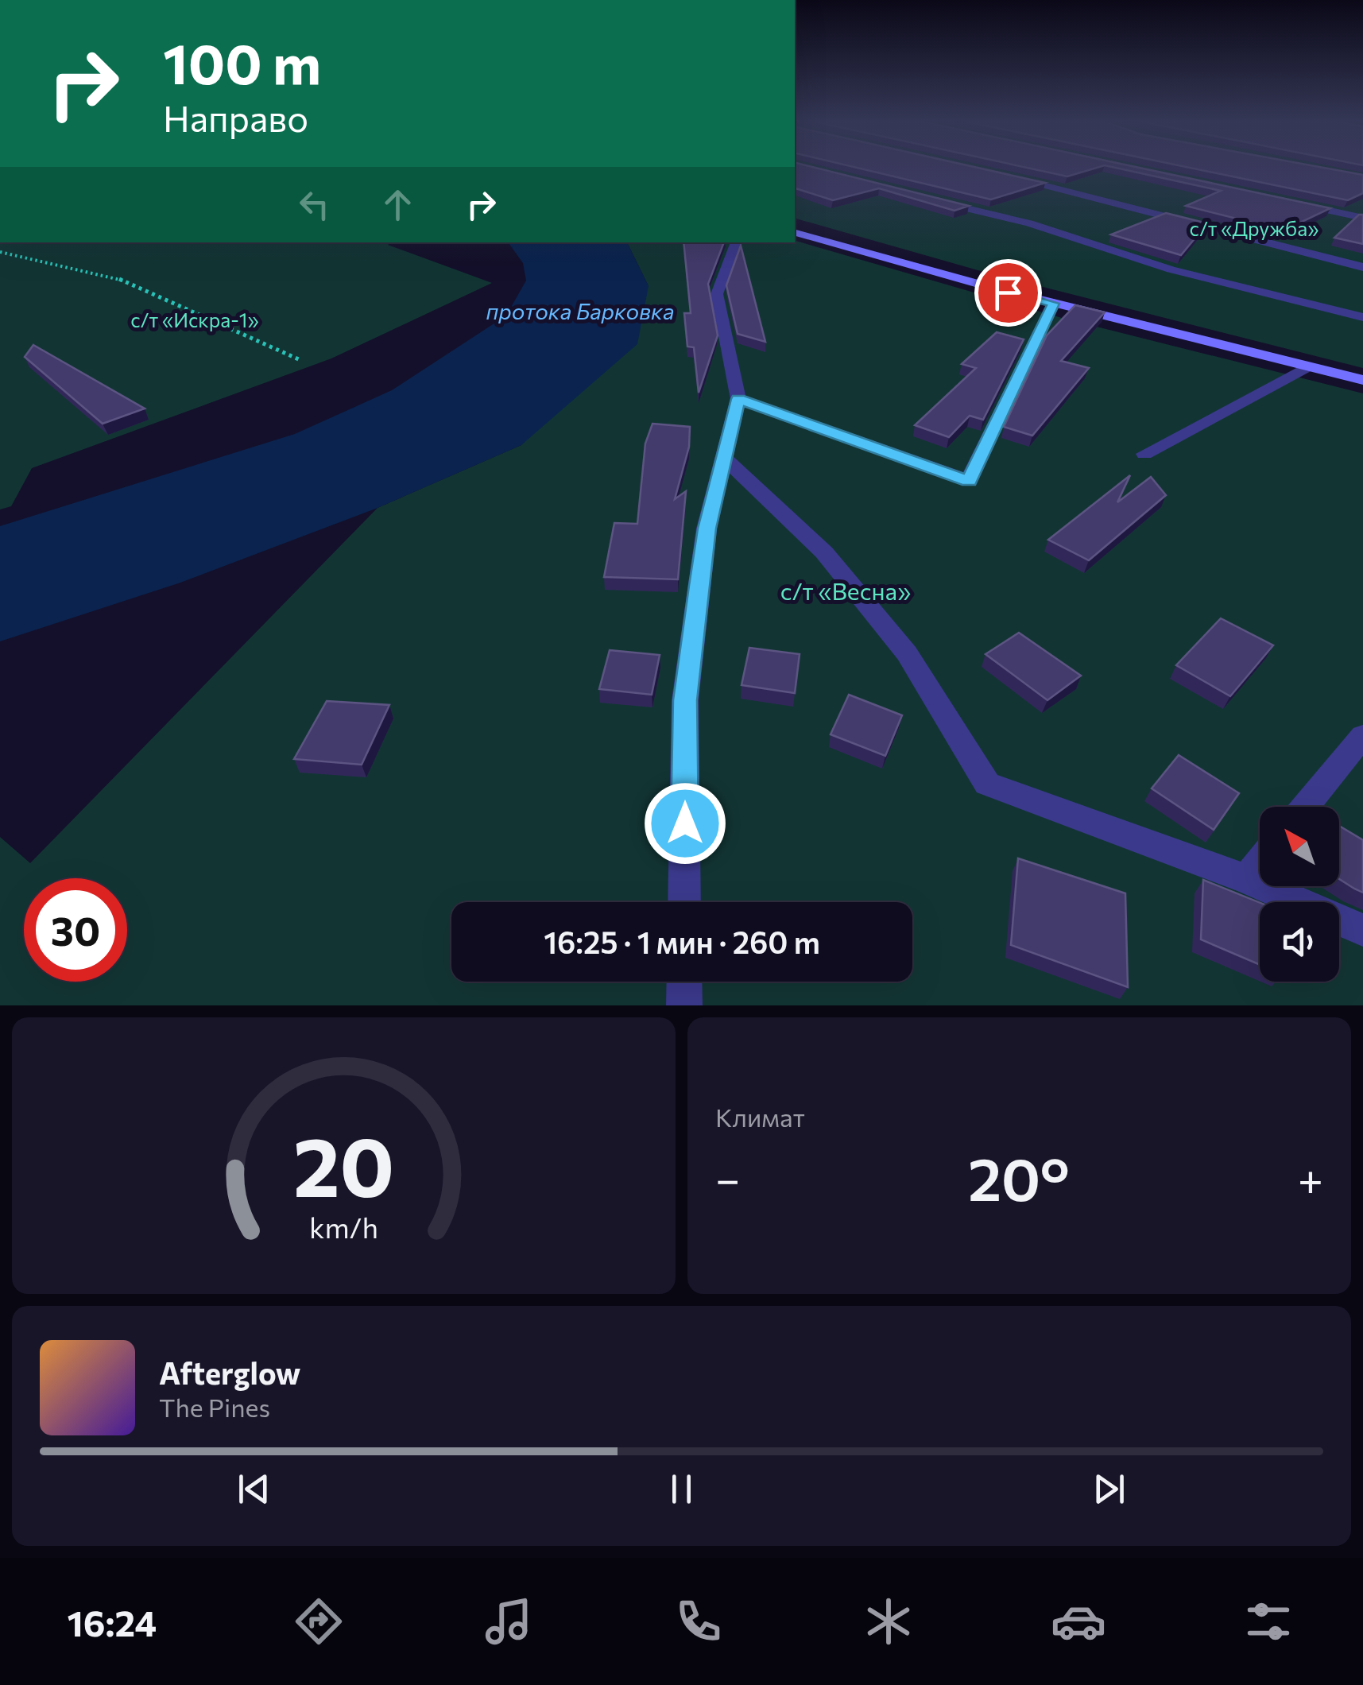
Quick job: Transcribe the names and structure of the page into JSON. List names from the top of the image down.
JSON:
{
  "water": ["протока Барковка"],
  "parks": ["с/т «Дружба»", "с/т «Искра-1»", "с/т «Весна»"],
  "north": "top left",
  "page": {
    "turn": ["100 m", "Направо"],
    "limit": "30",
    "trip": "16:25 · 1 мин · 260 m",
    "tile": "Климат",
    "heat": ["−", "20°", "+"],
    "song": ["Afterglow", "The Pines"],
    "tabs": "16:24",
    "gauge": ["20", "km/h"]
  }
}
